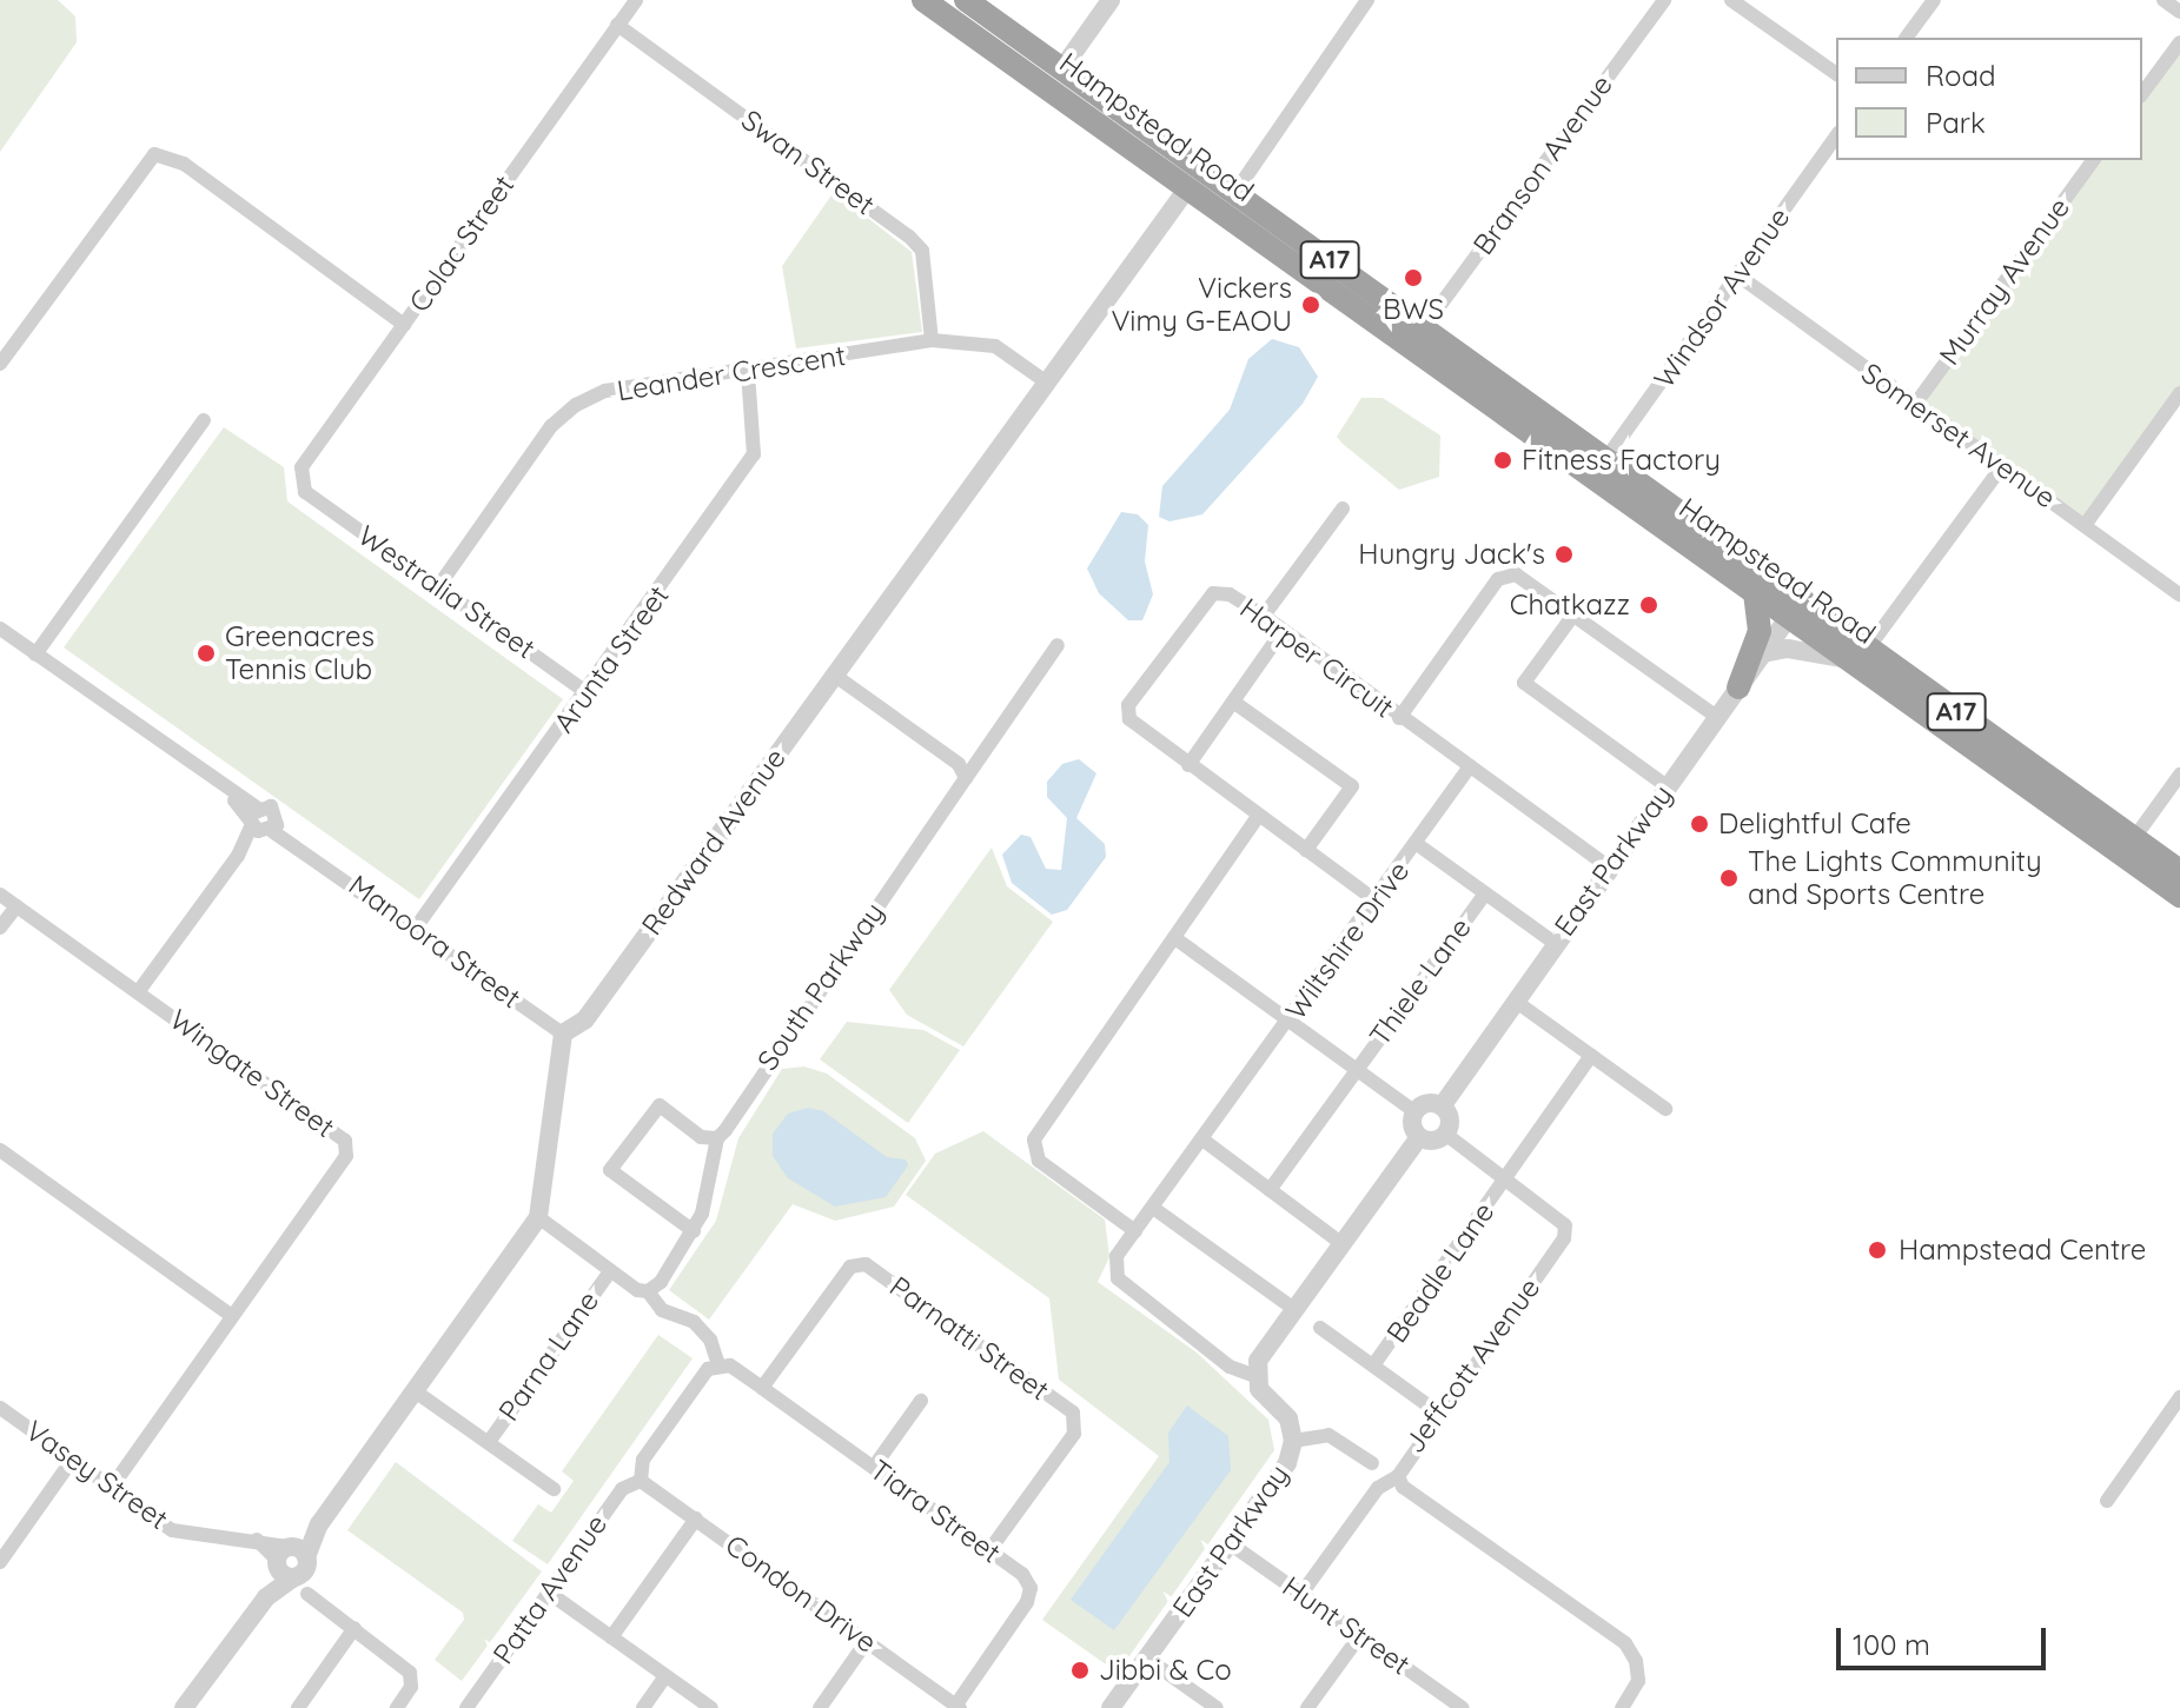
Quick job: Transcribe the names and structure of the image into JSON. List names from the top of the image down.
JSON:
{
  "streets": {
    "highway": ["Hampstead Road", "A17"],
    "street": [
      "Swan Street",
      "Branson Avenue",
      "Colac Street",
      "Murray Avenue",
      "Windsor Avenue",
      "Leander Crescent",
      "Somerset Avenue",
      "Westralia Street",
      "Harper Circuit",
      "Arunta Street",
      "Redward Avenue",
      "East Parkway",
      "Wiltshire Drive",
      "Manoora Street",
      "Thiele Lane",
      "South Parkway",
      "Wingate Street",
      "Beadle Lane",
      "Parnatti Street",
      "Parna Lane",
      "Jeffcott Avenue",
      "Vasey Street",
      "Tiara Street",
      "Patta Avenue",
      "Condon Drive",
      "Hunt Street"
    ]
  },
  "crossings": [
    ["Hampstead Road", "Branson Avenue"],
    ["Hampstead Road", "Windsor Avenue"],
    ["Hampstead Road", "Redward Avenue"],
    ["Hampstead Road", "East Parkway"],
    ["Swan Street", "Colac Street"],
    ["Swan Street", "Leander Crescent"],
    ["Colac Street", "Westralia Street"],
    ["Murray Avenue", "Somerset Avenue"],
    ["Windsor Avenue", "Somerset Avenue"],
    ["Leander Crescent", "Westralia Street"],
    ["Leander Crescent", "Arunta Street"],
    ["Leander Crescent", "Redward Avenue"],
    ["Westralia Street", "Arunta Street"],
    ["Harper Circuit", "East Parkway"],
    ["Harper Circuit", "Wiltshire Drive"],
    ["Arunta Street", "Manoora Street"],
    ["Redward Avenue", "Manoora Street"],
    ["East Parkway", "Wiltshire Drive"],
    ["East Parkway", "Jeffcott Avenue"],
    ["East Parkway", "Hunt Street"],
    ["Wingate Street", "Vasey Street"],
    ["Beadle Lane", "Jeffcott Avenue"],
    ["Parnatti Street", "Tiara Street"],
    ["Parna Lane", "Tiara Street"],
    ["Tiara Street", "Condon Drive"],
    ["Patta Avenue", "Condon Drive"]
  ],
  "places": [
    "BWS",
    "Vickers Vimy G-EAOU",
    "Fitness Factory",
    "Hungry Jack's",
    "Chatkazz",
    "Greenacres Tennis Club",
    "Delightful Cafe",
    "The Lights Community and Sports Centre",
    "Hampstead Centre",
    "Jibbi & Co"
  ],
  "legend": ["Road", "Park"],
  "scale_bar": "100 m"
}
